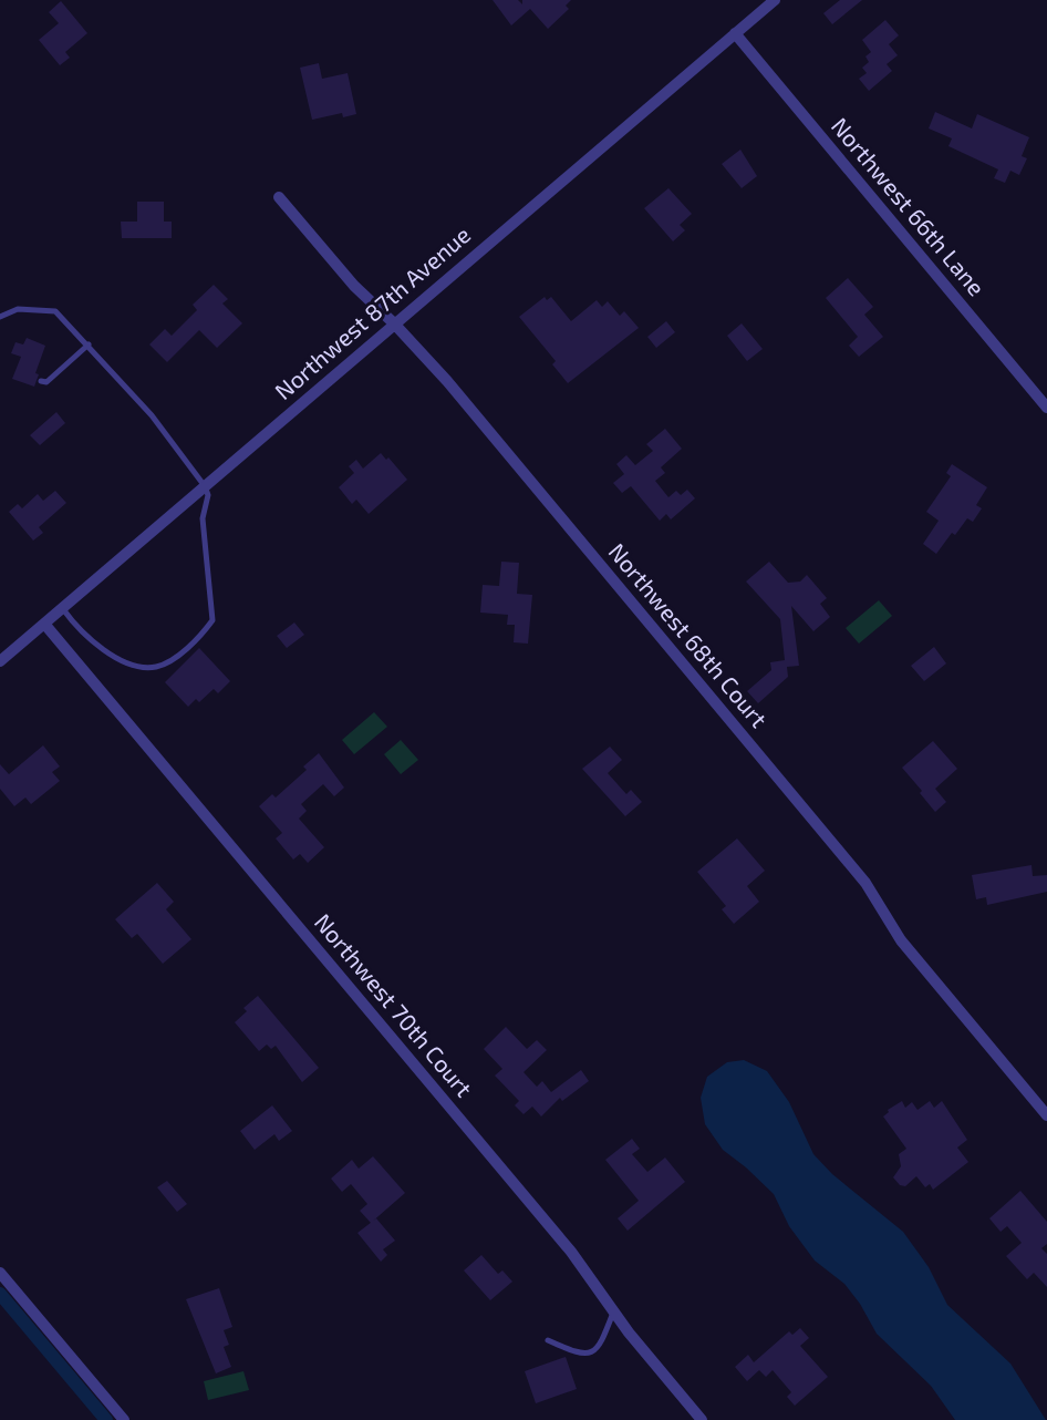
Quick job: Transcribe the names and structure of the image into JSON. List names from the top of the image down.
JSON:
{
  "streets": {
    "street": [
      "Northwest 66th Lane",
      "Northwest 87th Avenue",
      "Northwest 68th Court",
      "Northwest 70th Court"
    ]
  },
  "crossings": [
    ["Northwest 66th Lane", "Northwest 87th Avenue"],
    ["Northwest 87th Avenue", "Northwest 68th Court"],
    ["Northwest 87th Avenue", "Northwest 70th Court"]
  ]
}
